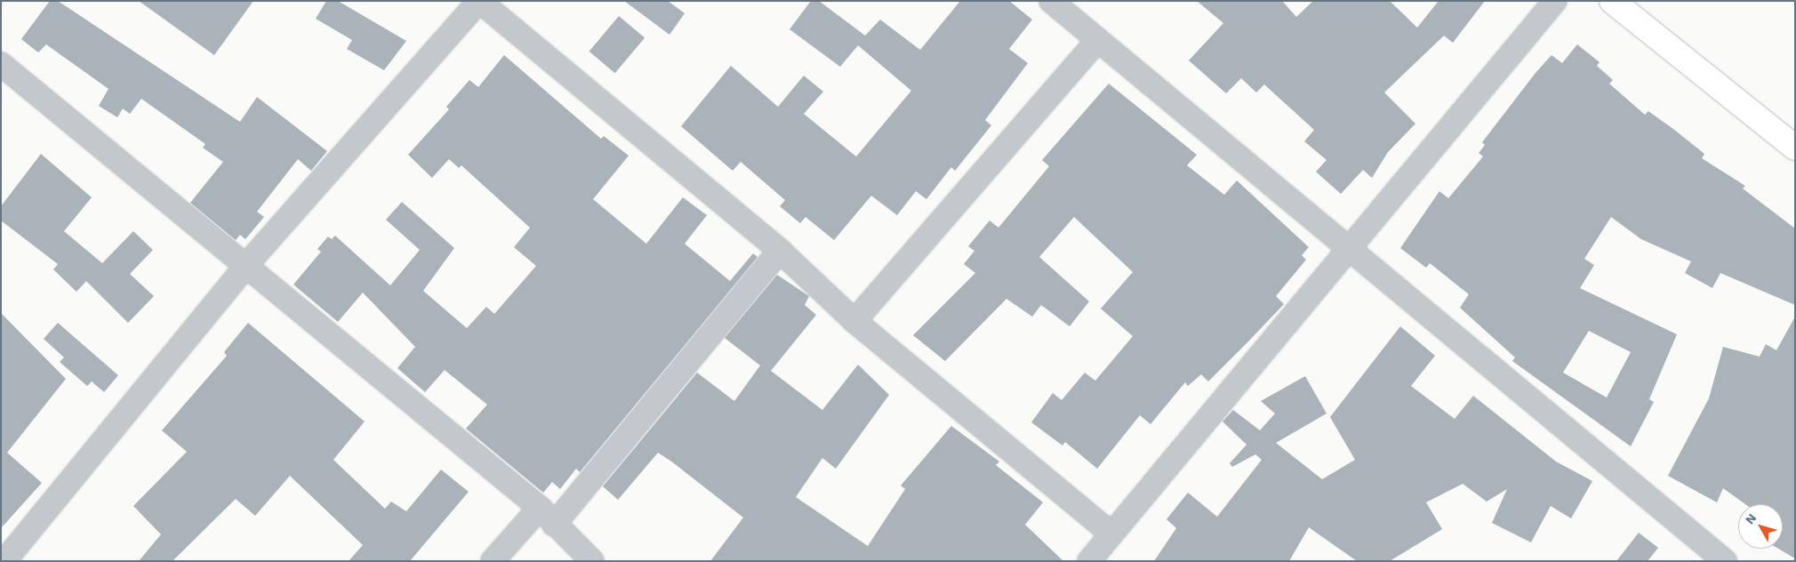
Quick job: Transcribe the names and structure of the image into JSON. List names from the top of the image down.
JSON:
{
  "north": "top left"
}
